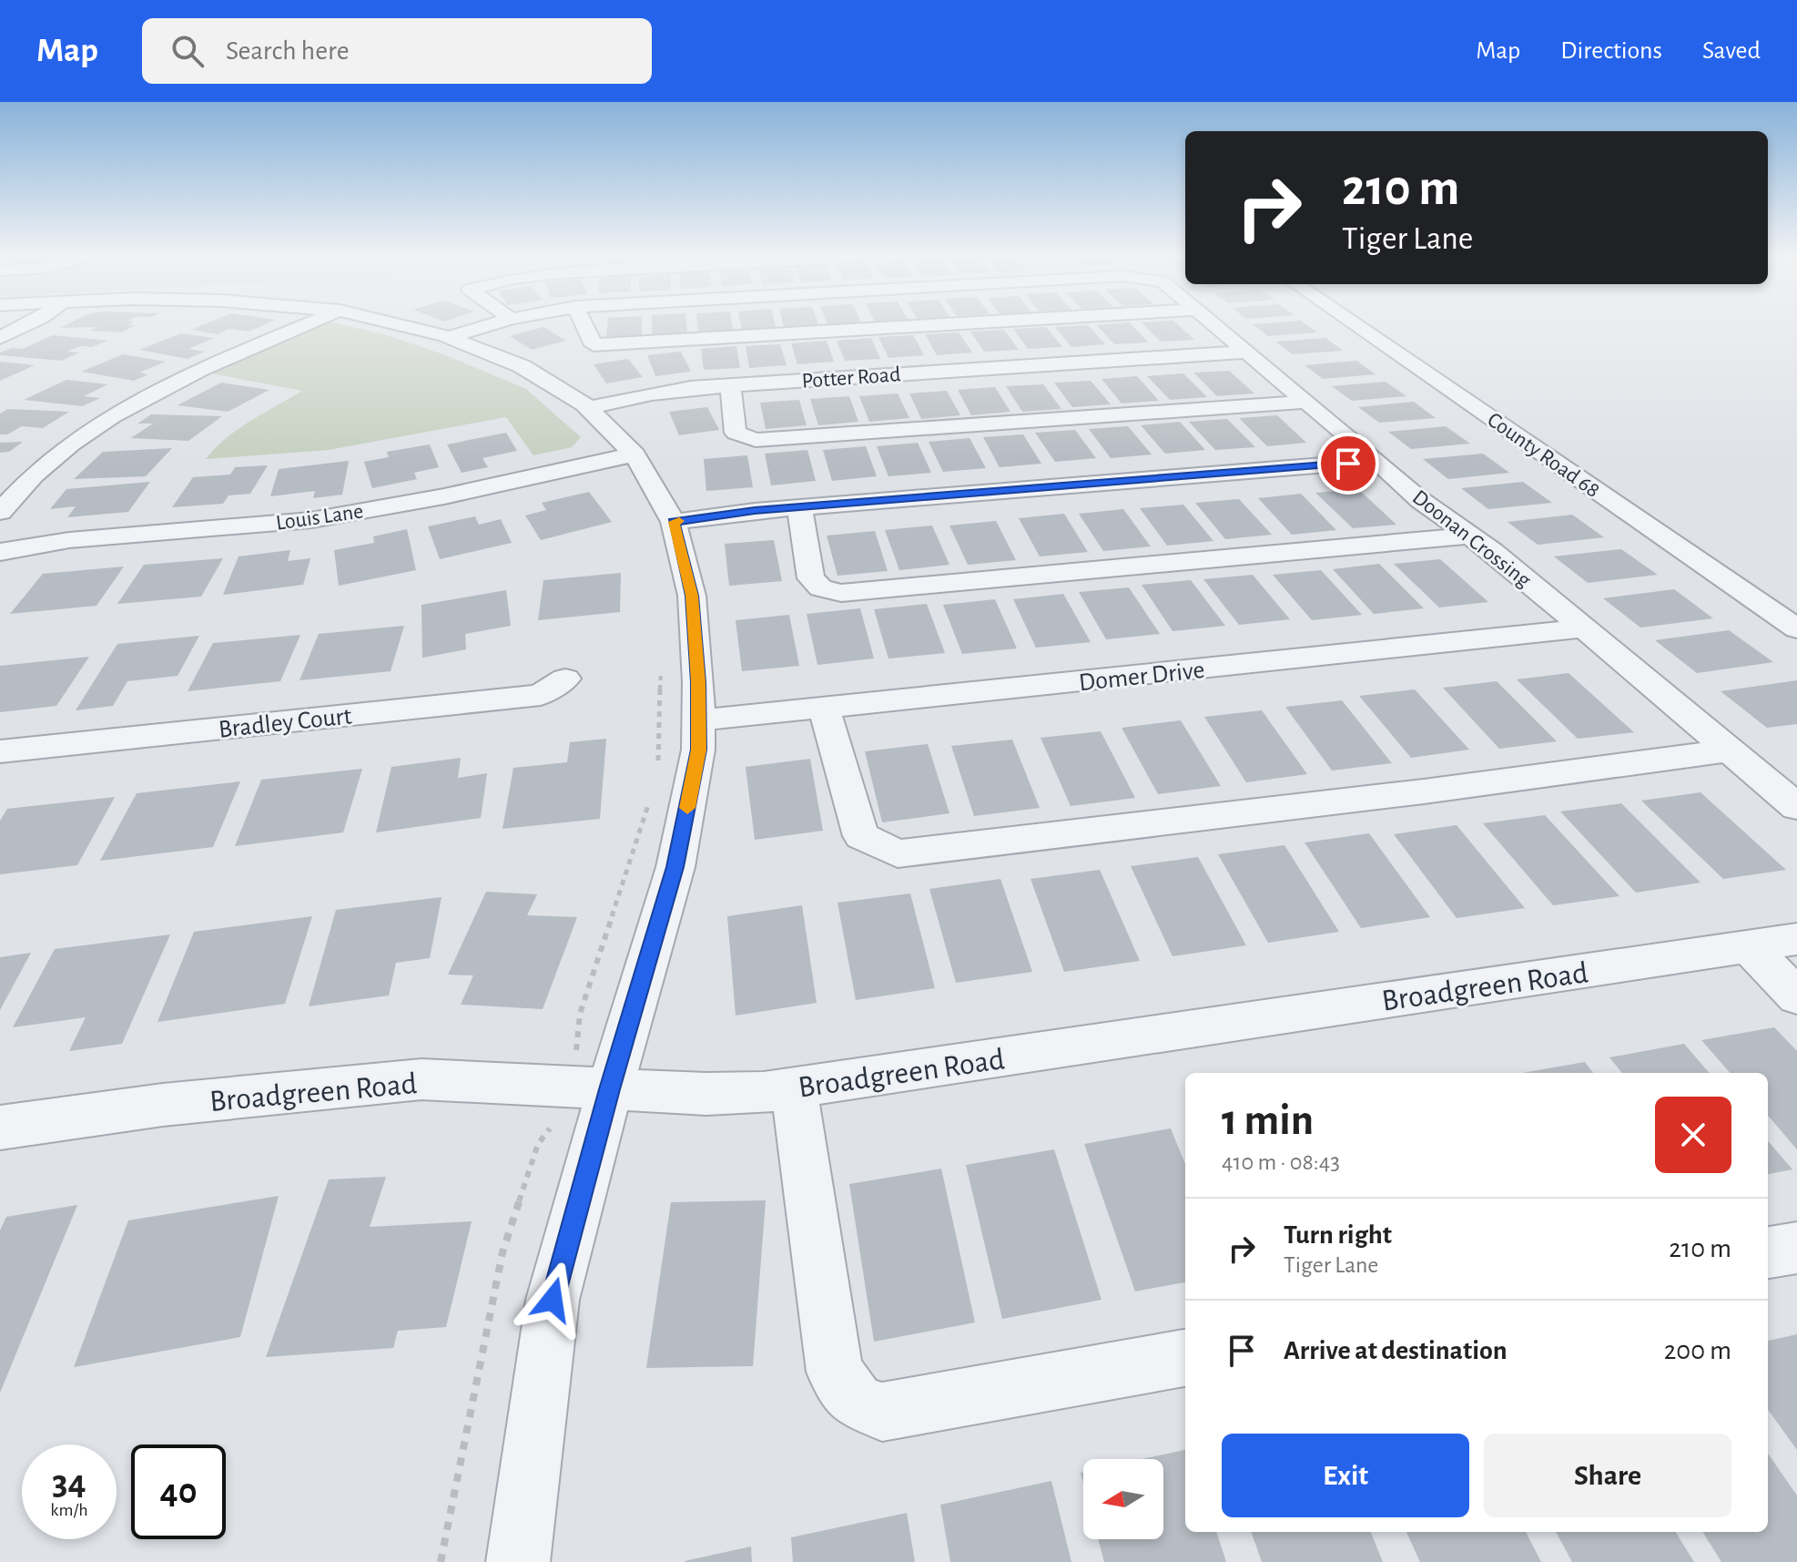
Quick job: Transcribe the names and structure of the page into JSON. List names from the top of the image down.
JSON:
{
  "streets": {
    "street": [
      "Potter Road",
      "County Road 68",
      "Louis Lane",
      "Doonan Crossing",
      "Domer Drive",
      "Bradley Court",
      "Broadgreen Road"
    ]
  },
  "crossings": [
    ["Potter Road", "Doonan Crossing"],
    ["Doonan Crossing", "Domer Drive"]
  ],
  "north": "left",
  "page": {
    "header": "Map",
    "search": "Search here",
    "nav": ["Map", "Directions", "Saved"],
    "turn": ["210 m", "Tiger Lane"],
    "heading": ["1 min", "410 m · 08:43"],
    "list": [
      {
        "name": "Turn right",
        "note": "Tiger Lane",
        "value": "210 m"
      },
      {
        "name": "Arrive at destination",
        "value": "200 m"
      }
    ],
    "buttons": ["Exit", "Share"],
    "speed": "34 km/h",
    "limit": "40"
  }
}
